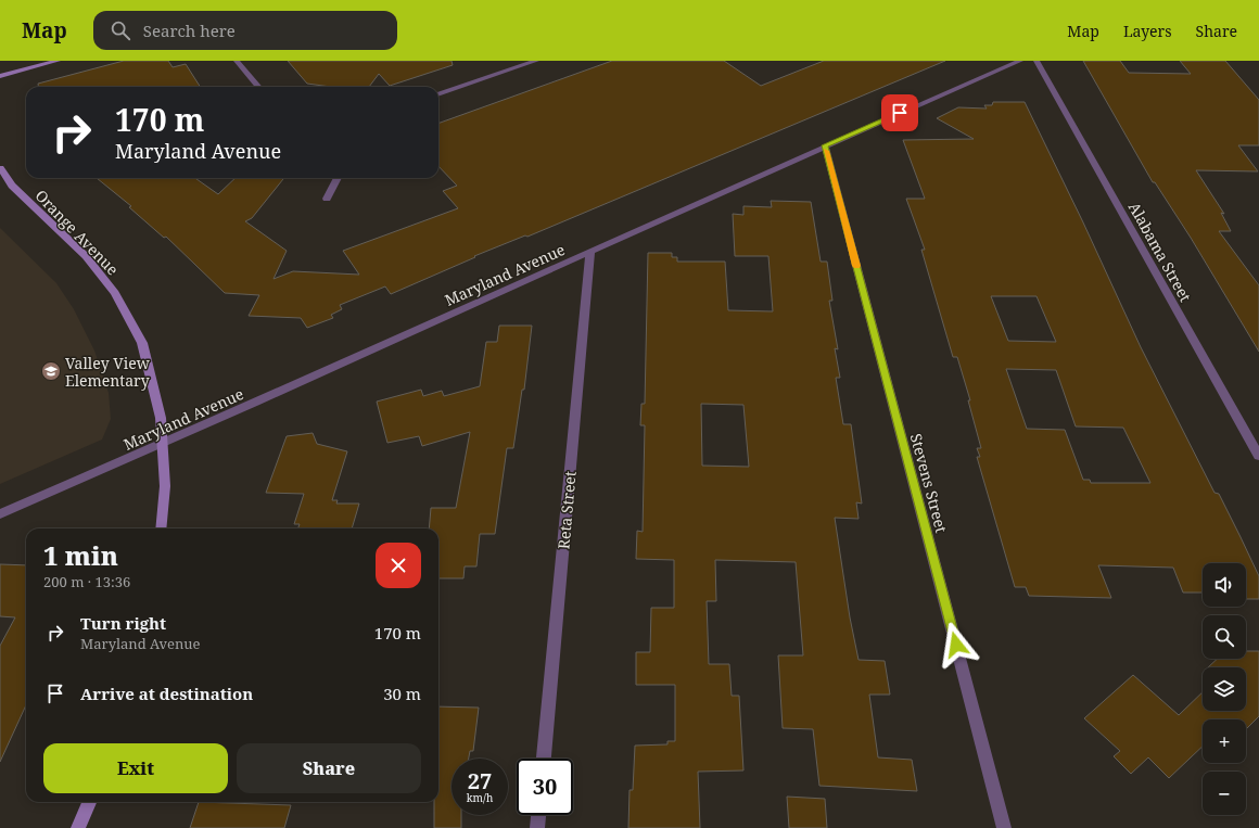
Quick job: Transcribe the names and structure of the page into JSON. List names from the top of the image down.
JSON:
{
  "streets": {
    "street": [
      "Orange Avenue",
      "Alabama Street",
      "Maryland Avenue",
      "Stevens Street",
      "Reta Street"
    ]
  },
  "crossings": [
    ["Orange Avenue", "Maryland Avenue"],
    ["Maryland Avenue", "Stevens Street"],
    ["Maryland Avenue", "Reta Street"]
  ],
  "places": {
    "school or university": ["Valley View Elementary"]
  },
  "page": {
    "header": "Map",
    "search": "Search here",
    "nav": ["Map", "Layers", "Share"],
    "turn": ["170 m", "Maryland Avenue"],
    "heading": ["1 min", "200 m · 13:36"],
    "map_buttons": ["+", "−"],
    "list": [
      {
        "name": "Turn right",
        "note": "Maryland Avenue",
        "value": "170 m"
      },
      {
        "name": "Arrive at destination",
        "value": "30 m"
      }
    ],
    "buttons": ["Exit", "Share"],
    "speed": "27 km/h",
    "limit": "30"
  }
}
